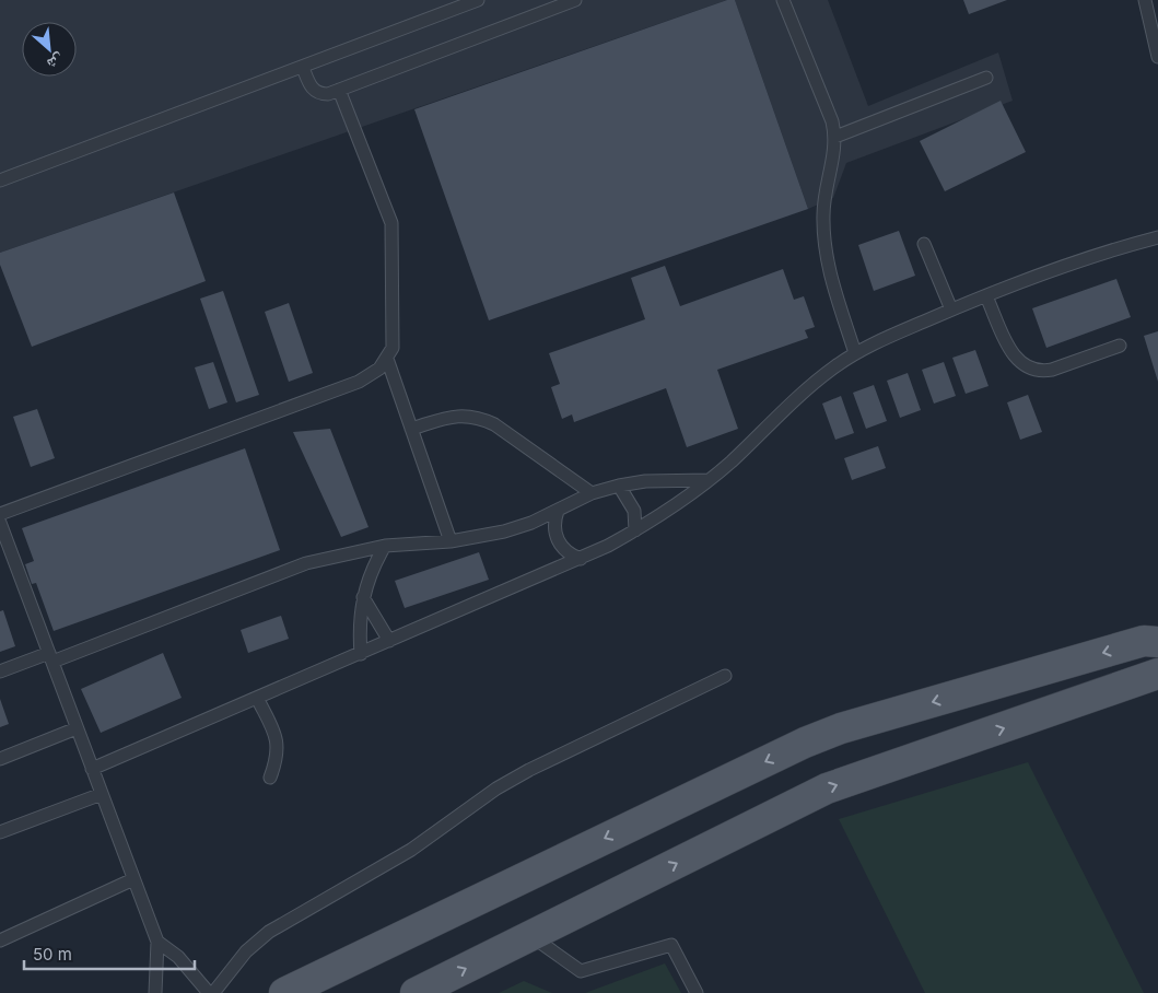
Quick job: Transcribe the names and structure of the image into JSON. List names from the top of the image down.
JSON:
{
  "scale_bar": "50 m",
  "north": "bottom right"
}
